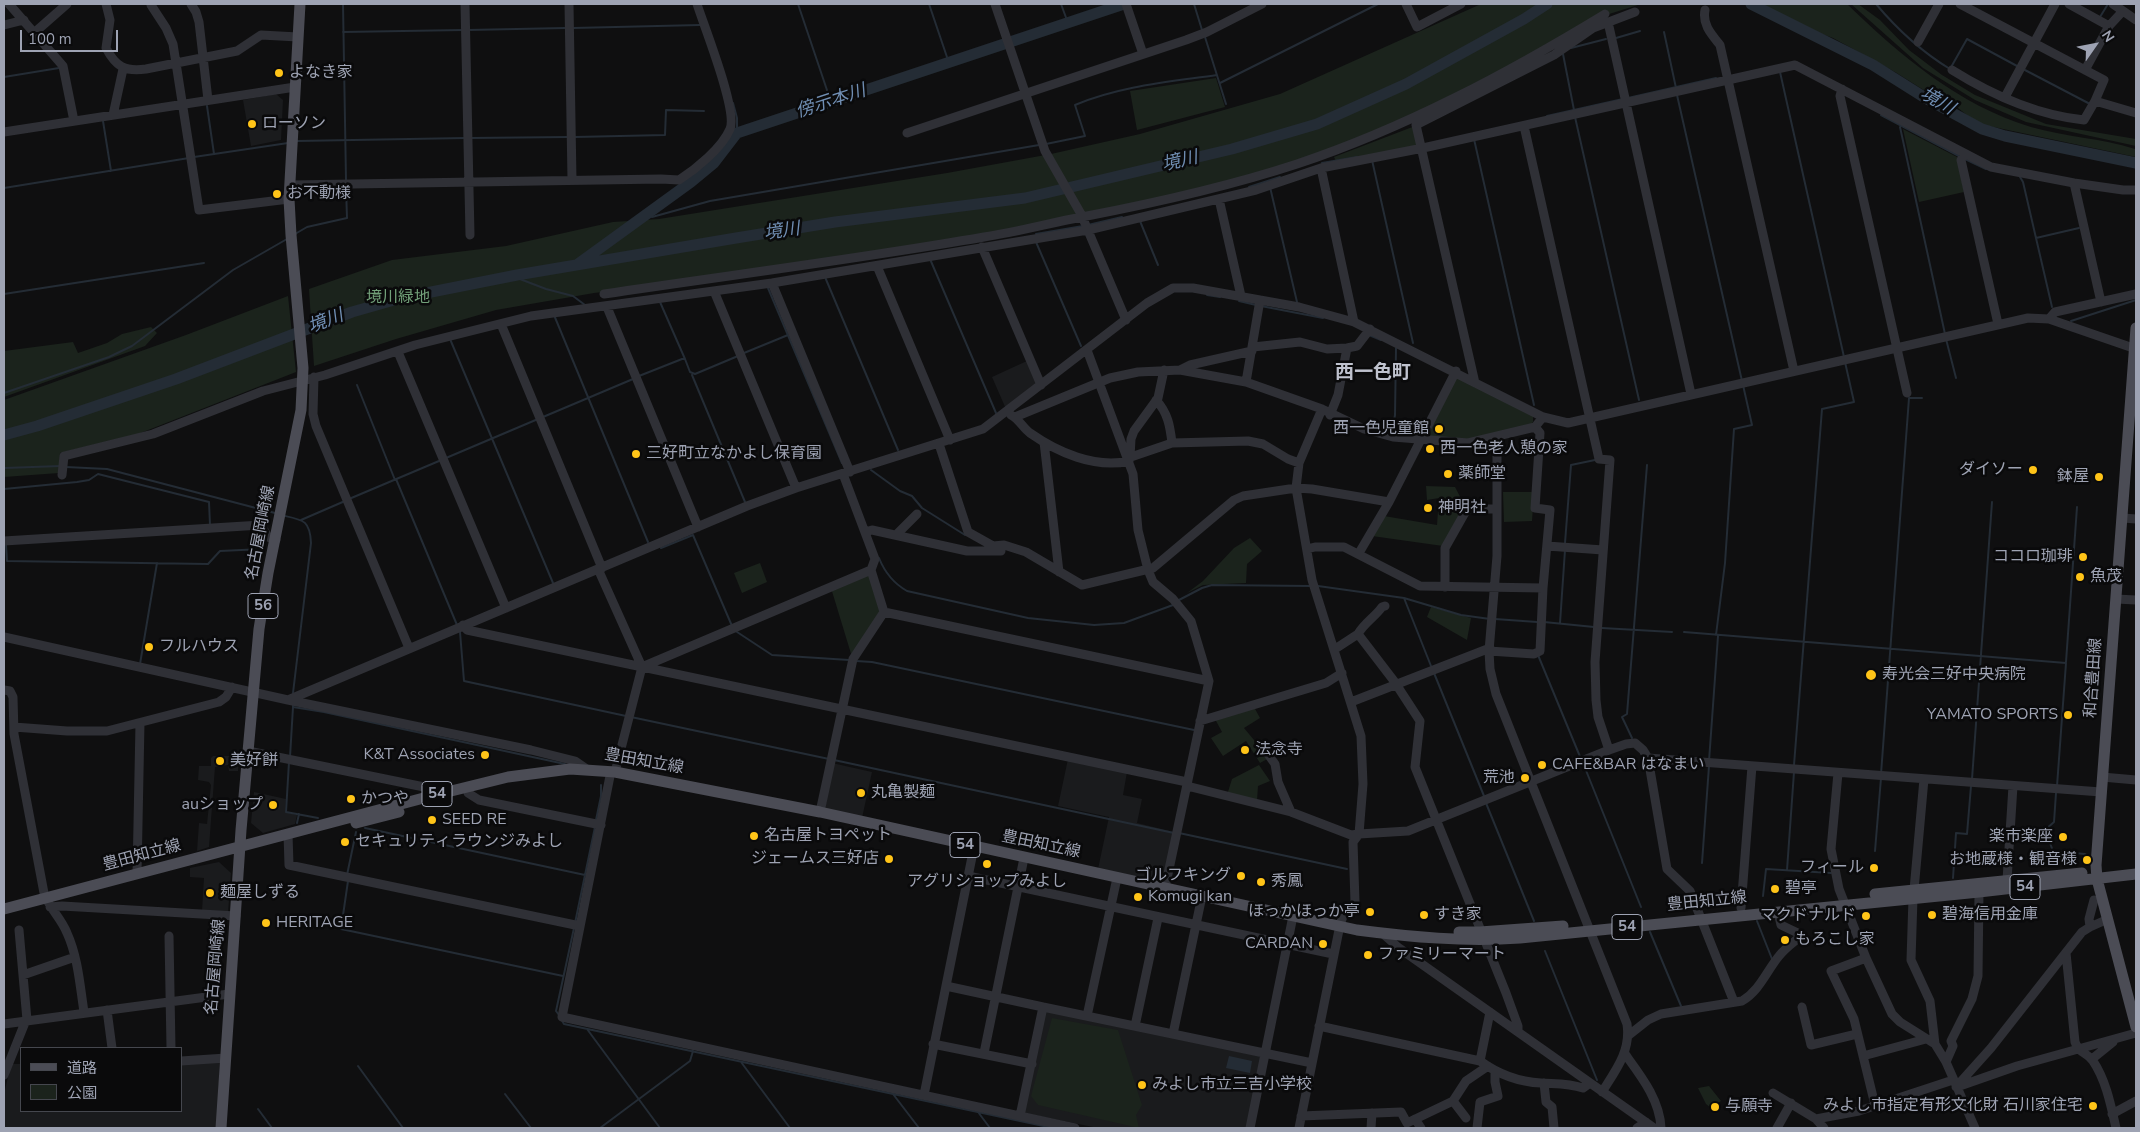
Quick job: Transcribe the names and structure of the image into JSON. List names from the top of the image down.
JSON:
{
  "streets": {
    "main road": [
      "名古屋岡崎線",
      "56",
      "和合豊田線",
      "豊田知立線",
      "54"
    ]
  },
  "crossings": [
    ["名古屋岡崎線", "豊田知立線"],
    ["和合豊田線", "豊田知立線"]
  ],
  "districts": ["西一色町"],
  "water": ["傍示本川", "境川"],
  "parks": ["境川緑地"],
  "places": [
    "よなき家",
    "ローソン",
    "お不動様",
    "西一色児童館",
    "西一色老人憩の家",
    "三好町立なかよし保育園",
    "ダイソー",
    "薬師堂",
    "鉢屋",
    "神明社",
    "ココロ珈琲",
    "魚茂",
    "フルハウス",
    "寿光会三好中央病院",
    "YAMATO SPORTS",
    "法念寺",
    "K&T Associates",
    "美好餅",
    "CAFE&BAR はなまい",
    "荒池",
    "丸亀製麺",
    "かつや",
    "auショップ",
    "SEED RE",
    "名古屋トヨペット",
    "楽市楽座",
    "セキュリティラウンジみよし",
    "ジェームス三好店",
    "お地蔵様・観音様",
    "アグリショップみよし",
    "フィール",
    "ゴルフキング",
    "秀鳳",
    "碧亭",
    "麺屋しずる",
    "Komugi kan",
    "ほっかほっか亭",
    "すき家",
    "碧海信用金庫",
    "マクドナルド",
    "HERITAGE",
    "もろこし家",
    "CARDAN",
    "ファミリーマート",
    "みよし市立三吉小学校",
    "みよし市指定有形文化財 石川家住宅",
    "与願寺"
  ],
  "legend": ["道路", "公園"],
  "scale_bar": "100 m",
  "north": "top right"
}
